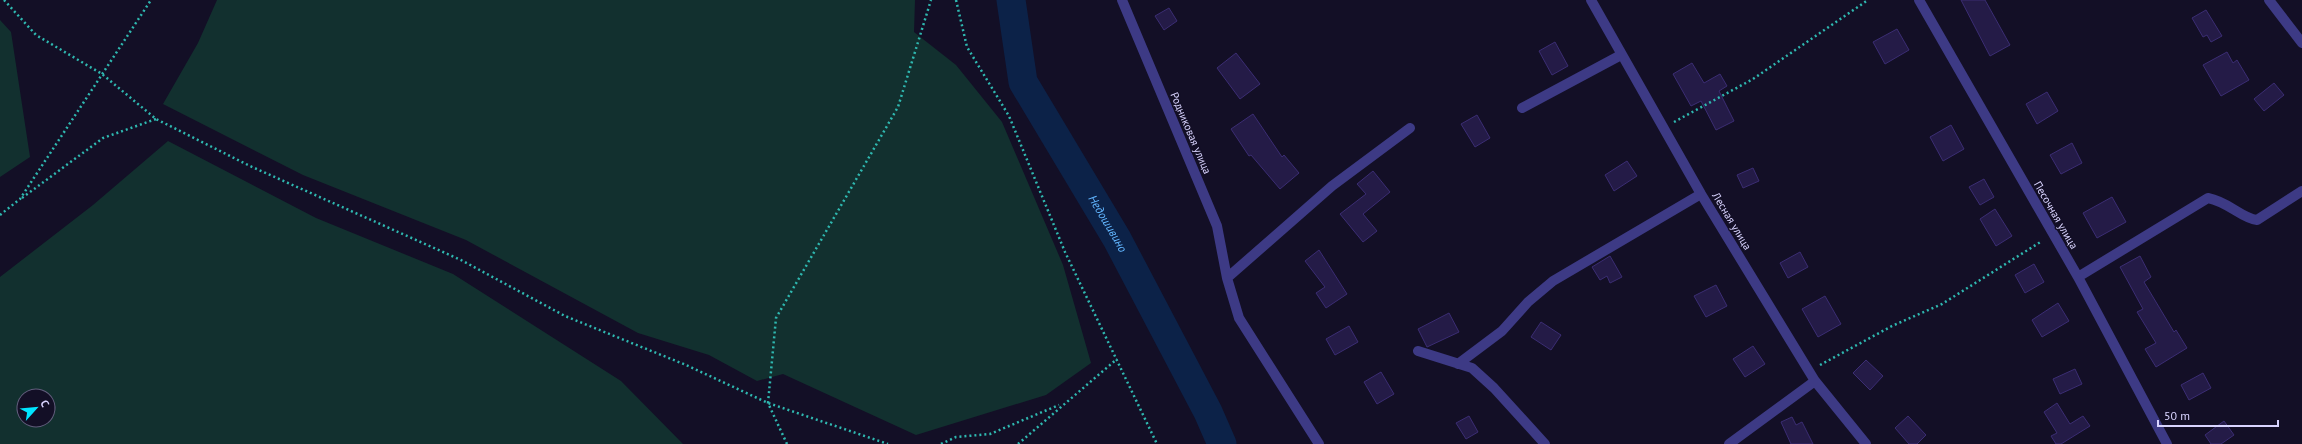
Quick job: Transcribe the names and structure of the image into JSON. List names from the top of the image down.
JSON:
{
  "streets": {
    "street": ["Родниковая улица", "Песочная улица", "Лесная улица"]
  },
  "water": ["Недошивино"],
  "scale_bar": "50 m",
  "north": "top right"
}
